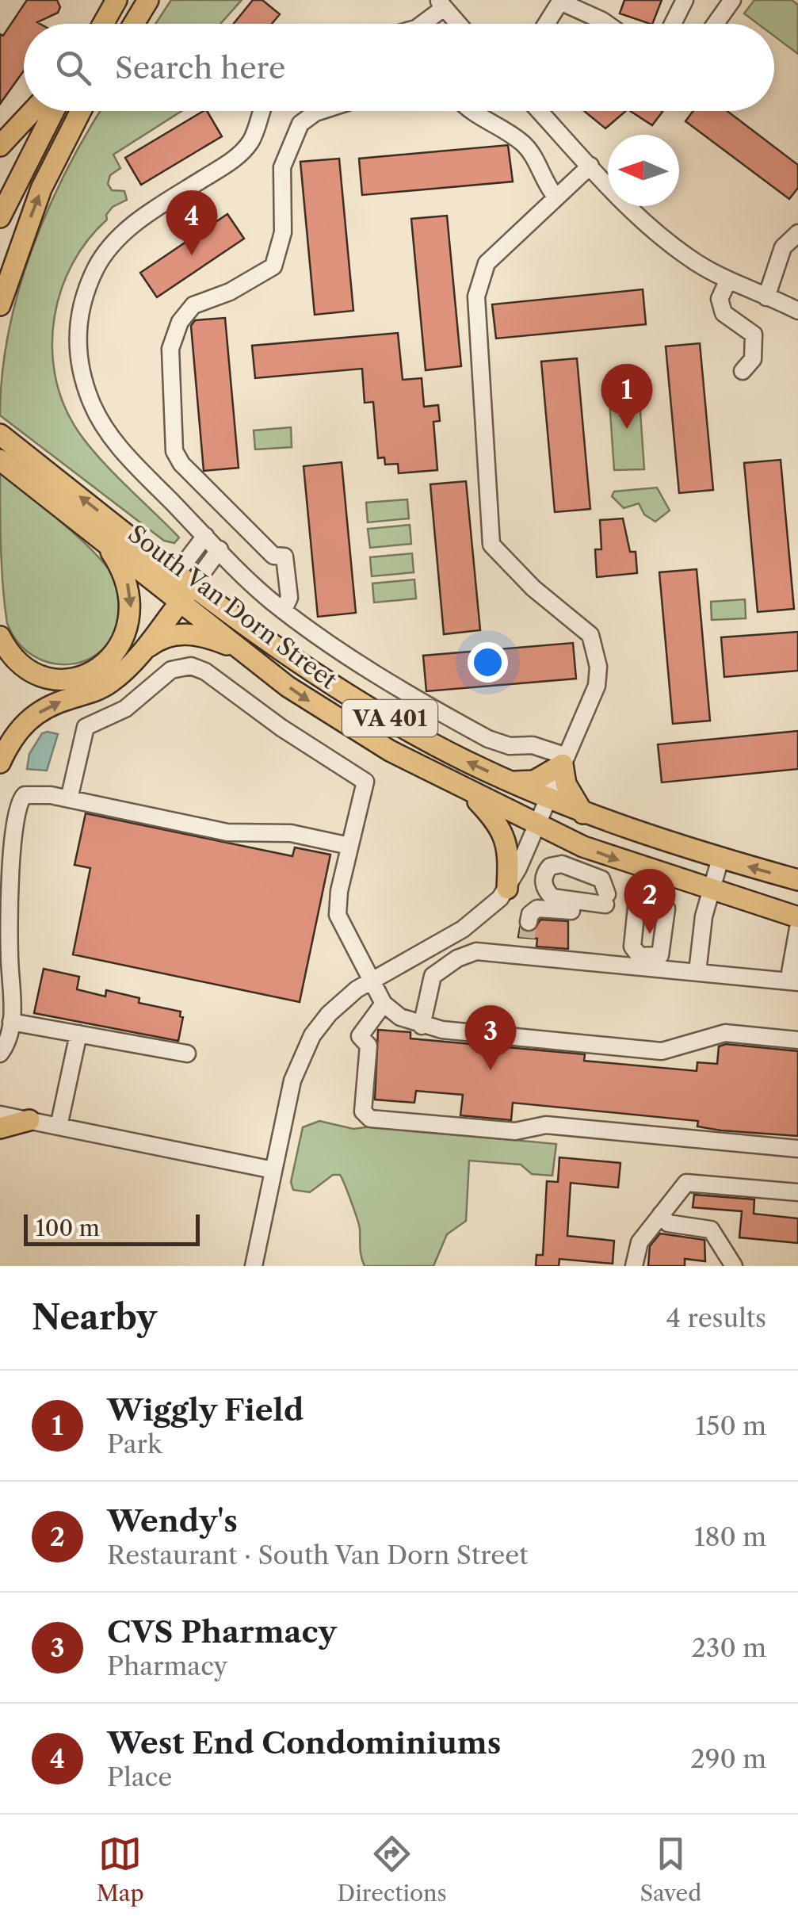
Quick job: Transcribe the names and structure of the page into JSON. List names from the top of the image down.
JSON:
{
  "streets": {
    "main road": ["South Van Dorn Street", "VA 401"]
  },
  "scale_bar": "100 m",
  "north": "left",
  "page": {
    "search": "Search here",
    "pins": [
      "4",
      "1",
      "2",
      "3"
    ],
    "scale": "100 m",
    "heading": ["Nearby", "4 results"],
    "list": [
      {
        "mark": "1",
        "name": "Wiggly Field",
        "note": "Park",
        "value": "150 m"
      },
      {
        "mark": "2",
        "name": "Wendy's",
        "note": "Restaurant · South Van Dorn Street",
        "value": "180 m"
      },
      {
        "mark": "3",
        "name": "CVS Pharmacy",
        "note": "Pharmacy",
        "value": "230 m"
      },
      {
        "mark": "4",
        "name": "West End Condominiums",
        "note": "Place",
        "value": "290 m"
      }
    ],
    "nav": ["Map", "Directions", "Saved"]
  }
}
